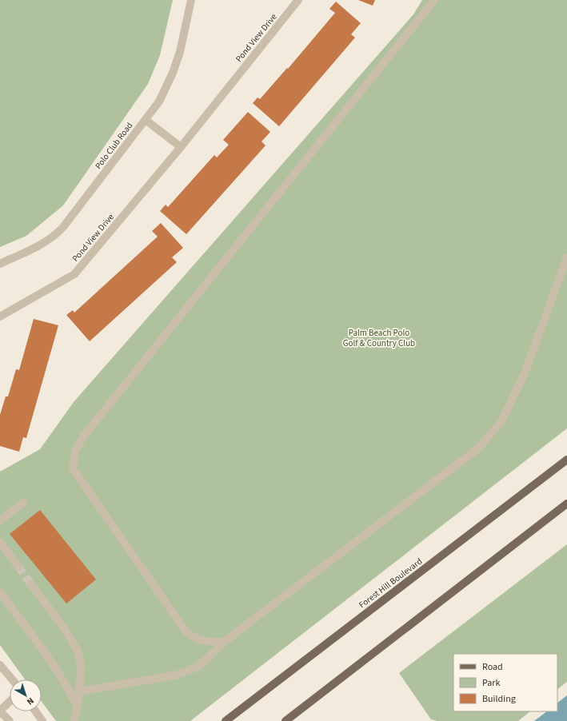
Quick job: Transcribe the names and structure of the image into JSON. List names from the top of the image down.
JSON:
{
  "streets": {
    "main road": ["Forest Hill Boulevard"],
    "street": ["Pond View Drive", "Polo Club Road"]
  },
  "parks": ["Palm Beach Polo Golf & Country Club"],
  "legend": ["Road", "Park", "Building"],
  "north": "bottom right"
}
